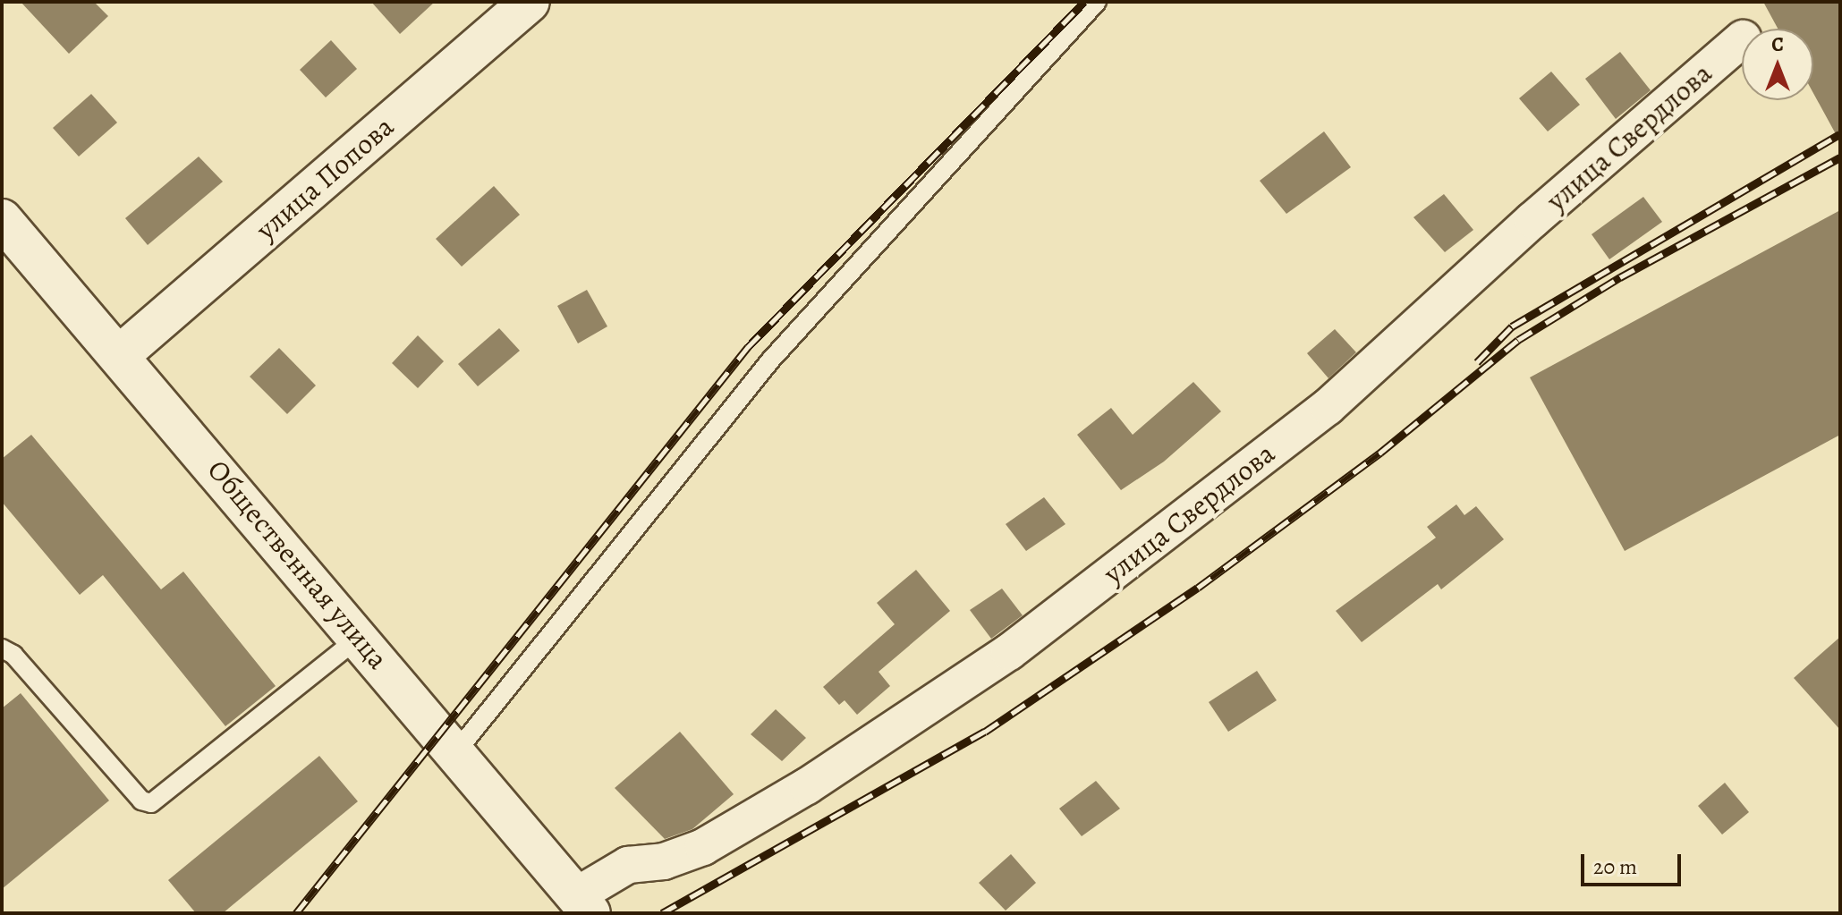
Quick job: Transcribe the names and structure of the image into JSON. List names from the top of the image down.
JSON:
{
  "streets": {
    "main road": ["улица Попова", "Общественная улица"],
    "street": ["улица Свердлова"]
  },
  "crossings": [
    ["улица Свердлова", "Общественная улица"],
    ["улица Попова", "Общественная улица"]
  ],
  "scale_bar": "20 m",
  "north": "top"
}
